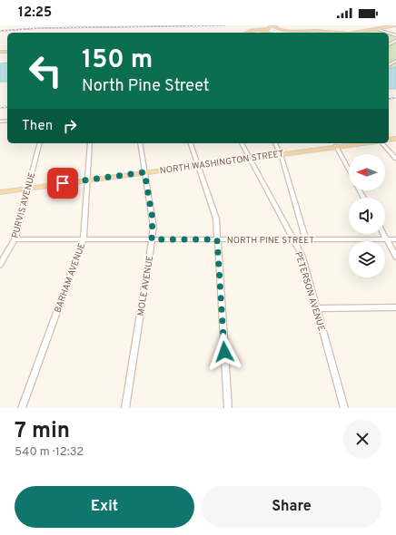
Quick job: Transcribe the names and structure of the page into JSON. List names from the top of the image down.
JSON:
{
  "streets": {
    "main road": ["NORTH WASHINGTON STREET"],
    "street": [
      "PURVIS AVENUE",
      "NORTH PINE STREET",
      "BARHAM AVENUE",
      "MOLE AVENUE",
      "PETERSON AVENUE"
    ]
  },
  "crossings": [
    ["NORTH WASHINGTON STREET", "PURVIS AVENUE"],
    ["NORTH WASHINGTON STREET", "BARHAM AVENUE"],
    ["NORTH WASHINGTON STREET", "MOLE AVENUE"],
    ["NORTH WASHINGTON STREET", "PETERSON AVENUE"],
    ["PURVIS AVENUE", "NORTH PINE STREET"],
    ["NORTH PINE STREET", "BARHAM AVENUE"],
    ["NORTH PINE STREET", "MOLE AVENUE"],
    ["NORTH PINE STREET", "PETERSON AVENUE"]
  ],
  "north": "left",
  "page": {
    "status": "12:25",
    "turn": ["150 m", "North Pine Street"],
    "then": "Then",
    "heading": ["7 min", "540 m · 12:32"],
    "buttons": ["Exit", "Share"]
  }
}
